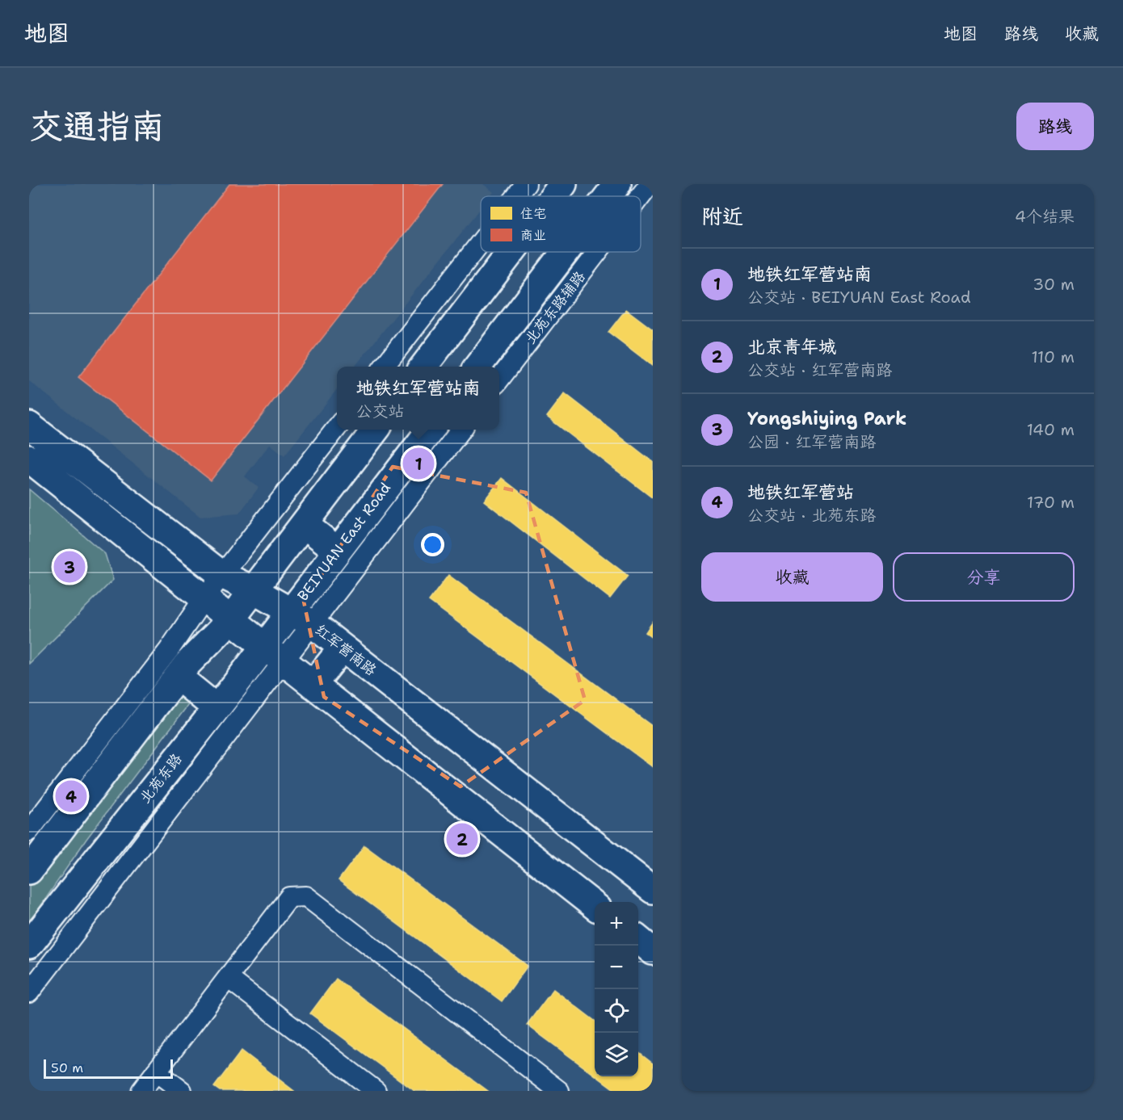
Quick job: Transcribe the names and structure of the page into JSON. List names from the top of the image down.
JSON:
{
  "streets": {
    "main road": ["BEIYUAN East Road", "红军营南路", "北苑东路"],
    "street": ["北苑东路辅路"]
  },
  "crossings": [
    ["BEIYUAN East Road", "红军营南路"],
    ["BEIYUAN East Road", "北苑东路"],
    ["红军营南路", "北苑东路"]
  ],
  "legend": ["住宅", "商业"],
  "scale_bar": "50 m",
  "page": {
    "header": "地图",
    "nav": ["地图", "路线", "收藏"],
    "buttons": [
      "路线",
      ["收藏", "分享"]
    ],
    "title": "交通指南",
    "heading": ["附近", "4个结果"],
    "list": [
      {
        "mark": "1",
        "name": "地铁红军营站南",
        "note": "公交站 · BEIYUAN East Road",
        "value": "30 m"
      },
      {
        "mark": "2",
        "name": "北京青年城",
        "note": "公交站 · 红军营南路",
        "value": "110 m"
      },
      {
        "mark": "3",
        "name": "Yongshiying Park",
        "note": "公园 · 红军营南路",
        "value": "140 m"
      },
      {
        "mark": "4",
        "name": "地铁红军营站",
        "note": "公交站 · 北苑东路",
        "value": "170 m"
      }
    ],
    "popup": ["地铁红军营站南", "公交站"],
    "pins": [
      "1",
      "3",
      "4",
      "2"
    ],
    "map_buttons": ["+", "−"],
    "scale": "50 m"
  }
}
